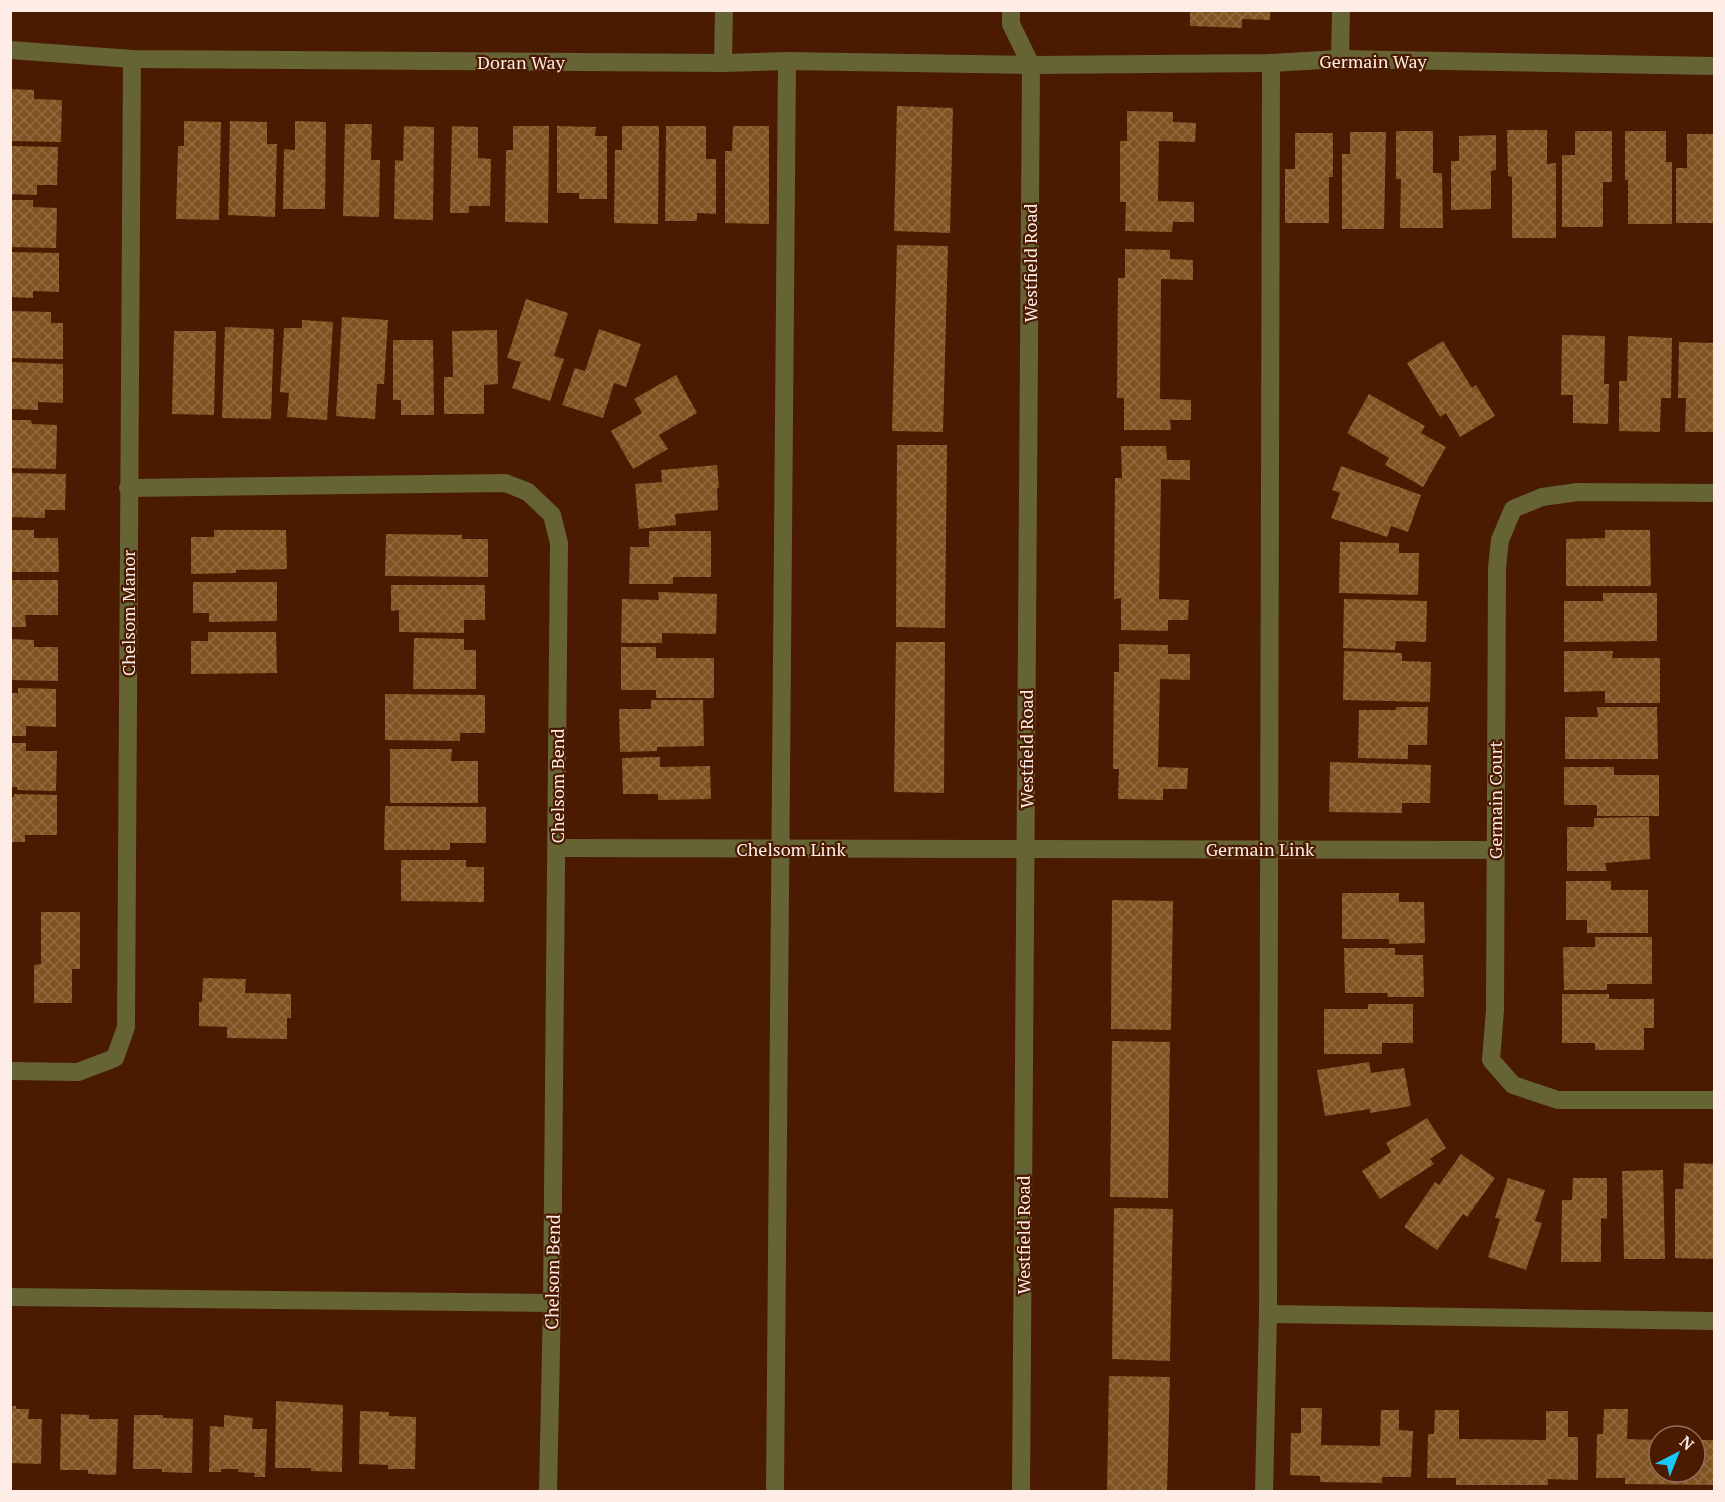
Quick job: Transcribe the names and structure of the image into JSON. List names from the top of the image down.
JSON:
{
  "streets": {
    "street": [
      "Germain Way",
      "Doran Way",
      "Westfield Road",
      "Chelsom Manor",
      "Chelsom Bend",
      "Germain Court",
      "Chelsom Link",
      "Germain Link"
    ]
  },
  "crossings": [
    ["Germain Way", "Doran Way"],
    ["Germain Way", "Westfield Road"],
    ["Doran Way", "Westfield Road"],
    ["Doran Way", "Chelsom Manor"],
    ["Westfield Road", "Chelsom Link"],
    ["Westfield Road", "Germain Link"],
    ["Chelsom Manor", "Chelsom Bend"],
    ["Chelsom Bend", "Chelsom Link"],
    ["Germain Court", "Germain Link"],
    ["Chelsom Link", "Germain Link"]
  ],
  "north": "top right"
}
